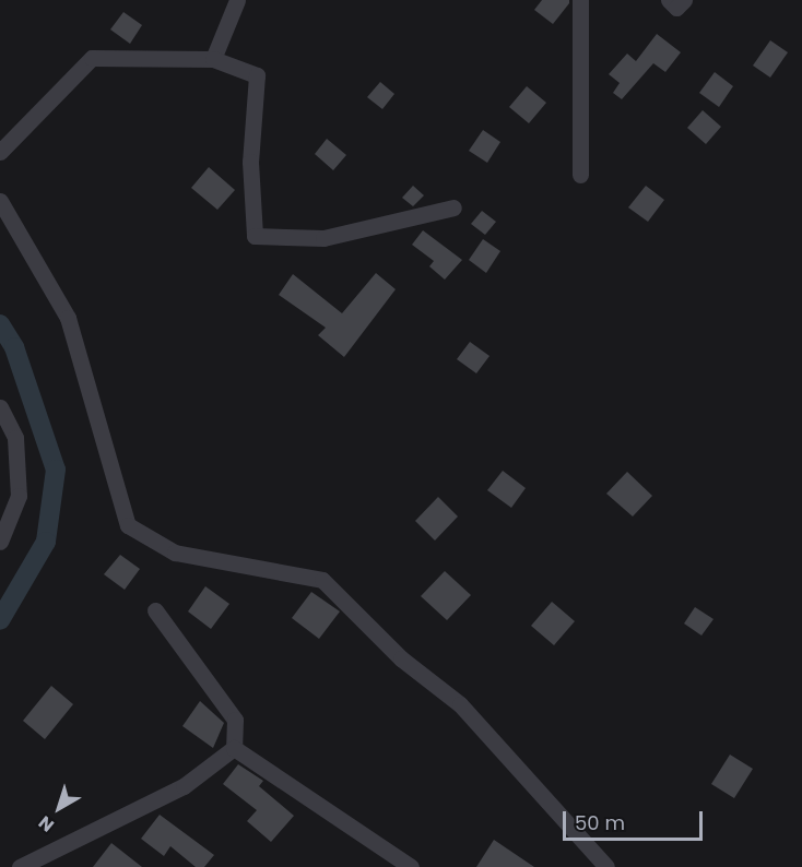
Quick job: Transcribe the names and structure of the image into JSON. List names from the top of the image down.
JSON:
{
  "scale_bar": "50 m",
  "north": "bottom left"
}
